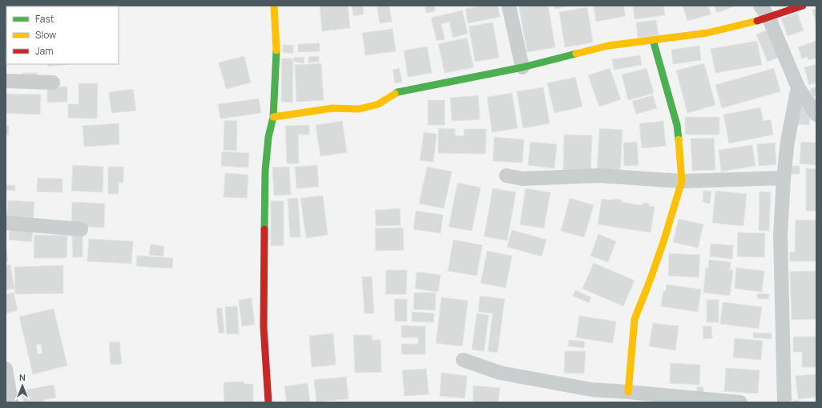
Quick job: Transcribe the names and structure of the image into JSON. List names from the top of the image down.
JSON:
{
  "legend": ["Fast", "Slow", "Jam"],
  "north": "top"
}
